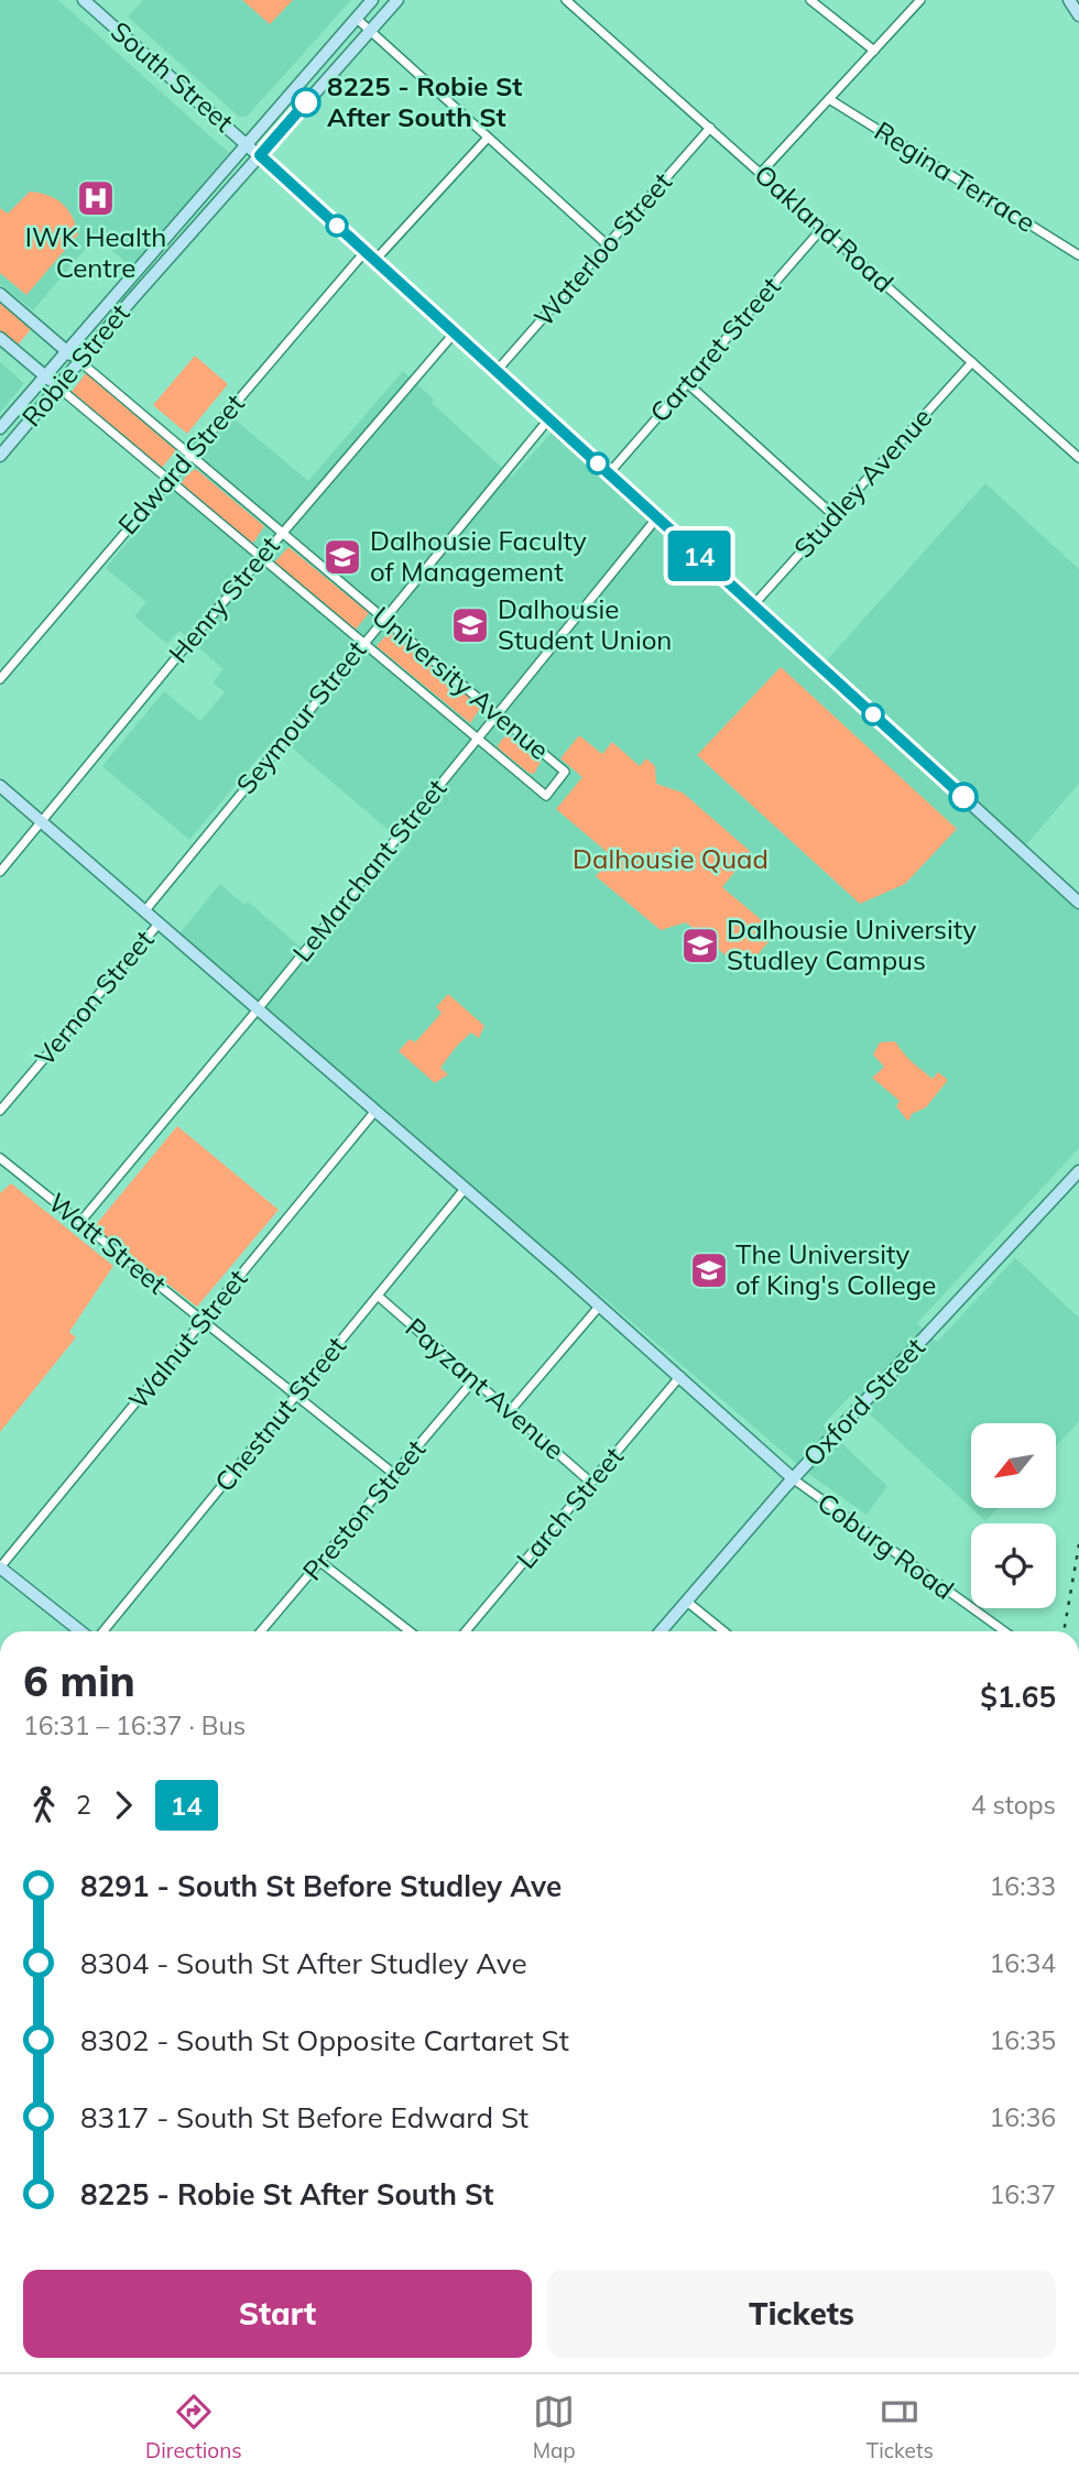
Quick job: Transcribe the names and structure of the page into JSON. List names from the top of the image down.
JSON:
{
  "streets": {
    "main road": [
      "South Street",
      "Robie Street",
      "University Avenue",
      "Oxford Street"
    ],
    "street": [
      "Regina Terrace",
      "Oakland Road",
      "Waterloo Street",
      "Cartaret Street",
      "Edward Street",
      "Studley Avenue",
      "Henry Street",
      "Seymour Street",
      "LeMarchant Street",
      "Vernon Street",
      "Watt Street",
      "Walnut Street",
      "Payzant Avenue",
      "Chestnut Street",
      "Larch Street",
      "Preston Street",
      "Coburg Road"
    ]
  },
  "crossings": [
    ["South Street", "Waterloo Street"],
    ["South Street", "Cartaret Street"],
    ["South Street", "Robie Street"],
    ["South Street", "Edward Street"],
    ["South Street", "Studley Avenue"],
    ["South Street", "Henry Street"],
    ["South Street", "Seymour Street"],
    ["South Street", "LeMarchant Street"],
    ["Oakland Road", "Waterloo Street"],
    ["Oakland Road", "Cartaret Street"],
    ["Oakland Road", "Studley Avenue"],
    ["Robie Street", "University Avenue"],
    ["Edward Street", "University Avenue"],
    ["Henry Street", "University Avenue"],
    ["University Avenue", "Seymour Street"],
    ["University Avenue", "LeMarchant Street"],
    ["LeMarchant Street", "Watt Street"],
    ["Watt Street", "Walnut Street"],
    ["Watt Street", "Chestnut Street"],
    ["Watt Street", "Preston Street"],
    ["Payzant Avenue", "Chestnut Street"],
    ["Payzant Avenue", "Larch Street"],
    ["Payzant Avenue", "Preston Street"],
    ["Oxford Street", "Coburg Road"]
  ],
  "parks": ["Dalhousie Quad"],
  "places": {
    "other": ["8225 - Robie St After South St"],
    "hospital": ["IWK Health Centre"],
    "school or university": [
      "Dalhousie Faculty of Management",
      "Dalhousie Student Union",
      "Dalhousie University Studley Campus",
      "The University of King's College"
    ]
  },
  "lines": ["bus line 14"],
  "north": "bottom left",
  "page": {
    "on_map": "14",
    "heading": ["6 min", "16:31 – 16:37 · Bus", "$1.65"],
    "legs": ["2", "14", "4 stops"],
    "list": [
      {
        "name": "8291 - South St Before Studley Ave",
        "value": "16:33"
      },
      {
        "name": "8304 - South St After Studley Ave",
        "value": "16:34"
      },
      {
        "name": "8302 - South St Opposite Cartaret St",
        "value": "16:35"
      },
      {
        "name": "8317 - South St Before Edward St",
        "value": "16:36"
      },
      {
        "name": "8225 - Robie St After South St",
        "value": "16:37"
      }
    ],
    "buttons": ["Start", "Tickets"],
    "tabs": ["Directions", "Map", "Tickets"]
  }
}
